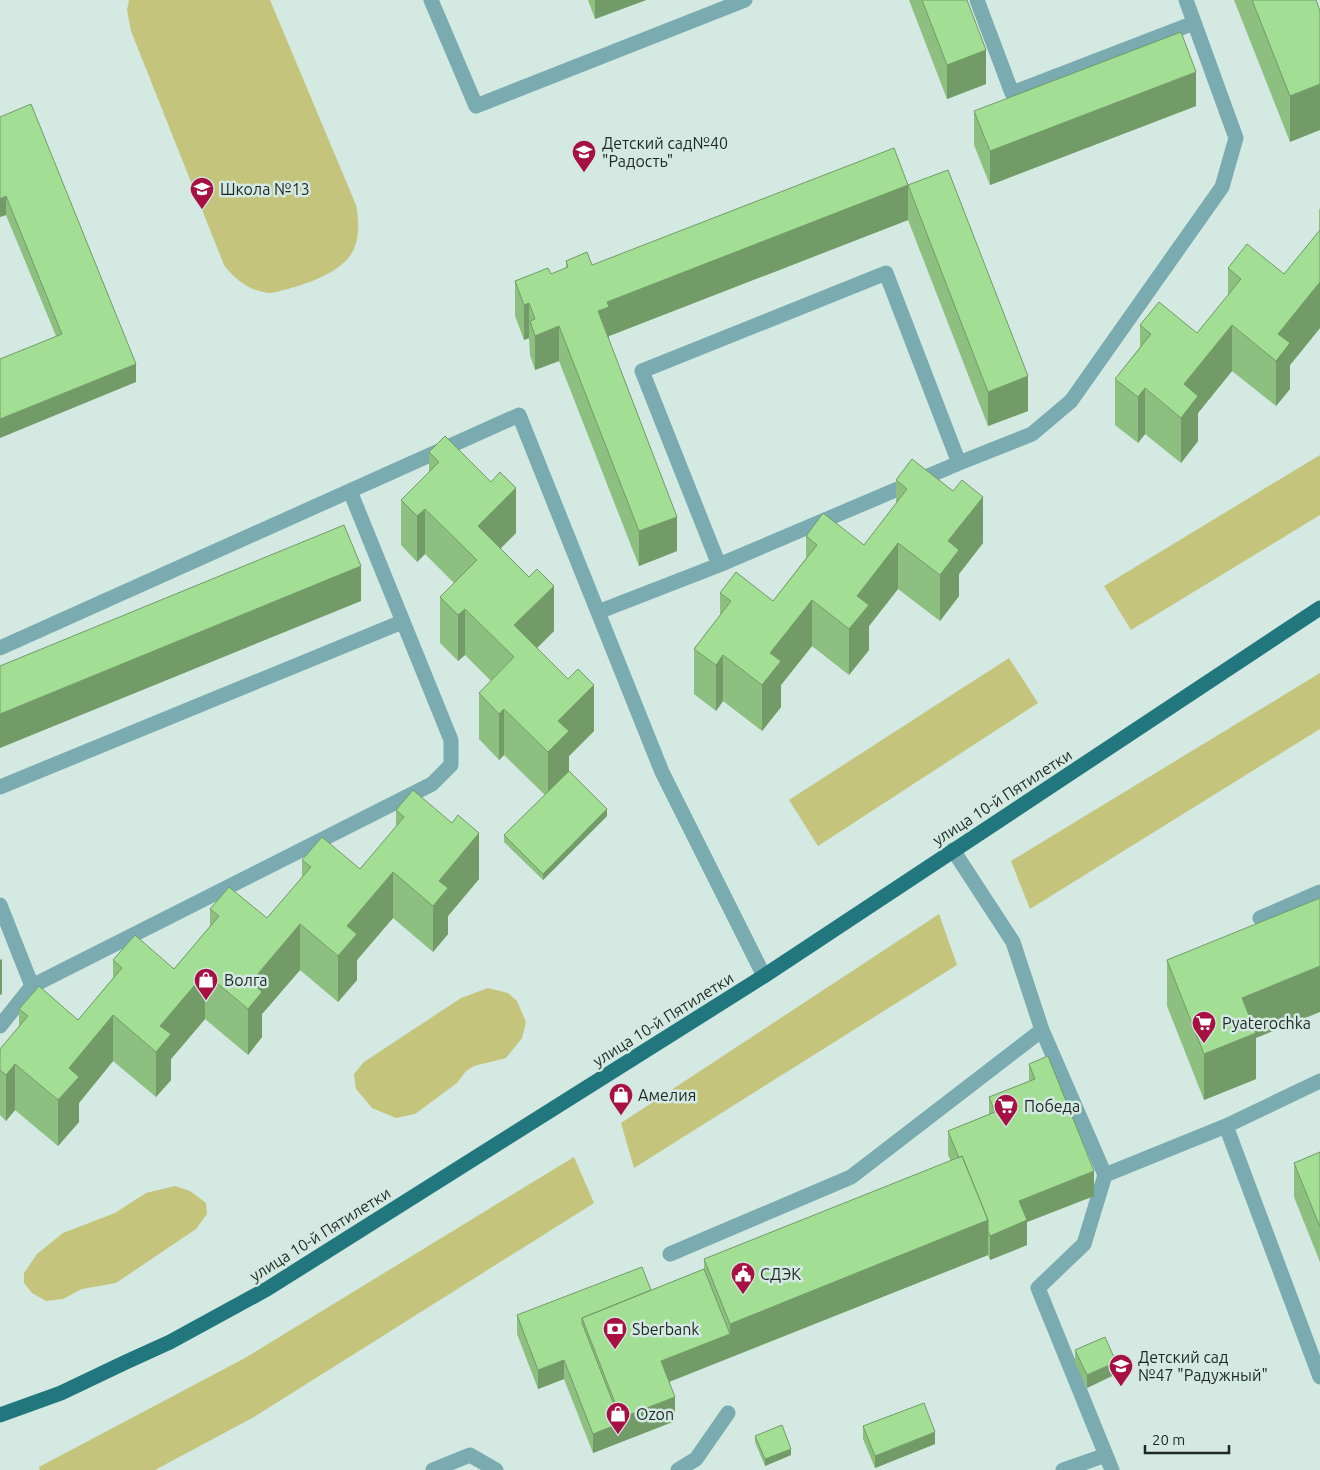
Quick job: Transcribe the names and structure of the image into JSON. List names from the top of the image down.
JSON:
{
  "streets": {
    "main road": ["улица 10-й Пятилетки"]
  },
  "places": {
    "school or university": ["Детский сад№40 \"Радость\"", "Школа №13", "Детский сад №47 \"Радужный\""],
    "shop": ["Волга", "Амелия", "Ozon"],
    "supermarket": ["Pyaterochka", "Победа"],
    "public building": ["СДЭК"],
    "bank": ["Sberbank"]
  },
  "scale_bar": "20 m"
}
